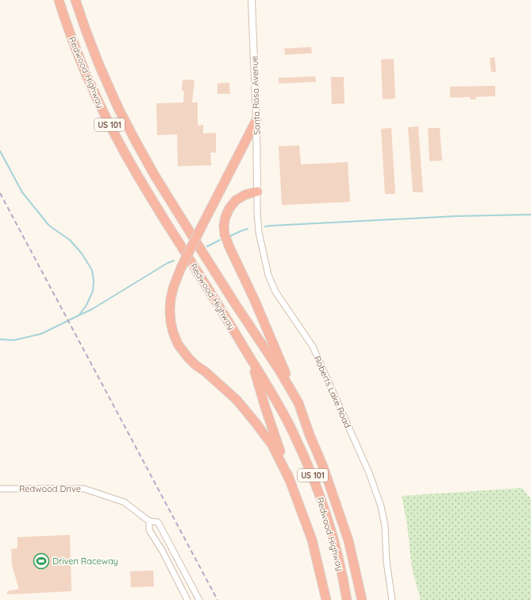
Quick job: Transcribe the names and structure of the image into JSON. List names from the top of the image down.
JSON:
{
  "streets": {
    "highway": ["Redwood Highway", "US 101"],
    "main road": ["Santa Rosa Avenue"],
    "street": ["Roberts Lake Road", "Redwood Drive"]
  },
  "crossings": [
    ["Santa Rosa Avenue", "Roberts Lake Road"]
  ],
  "places": {
    "sports": ["Driven Raceway"]
  }
}
